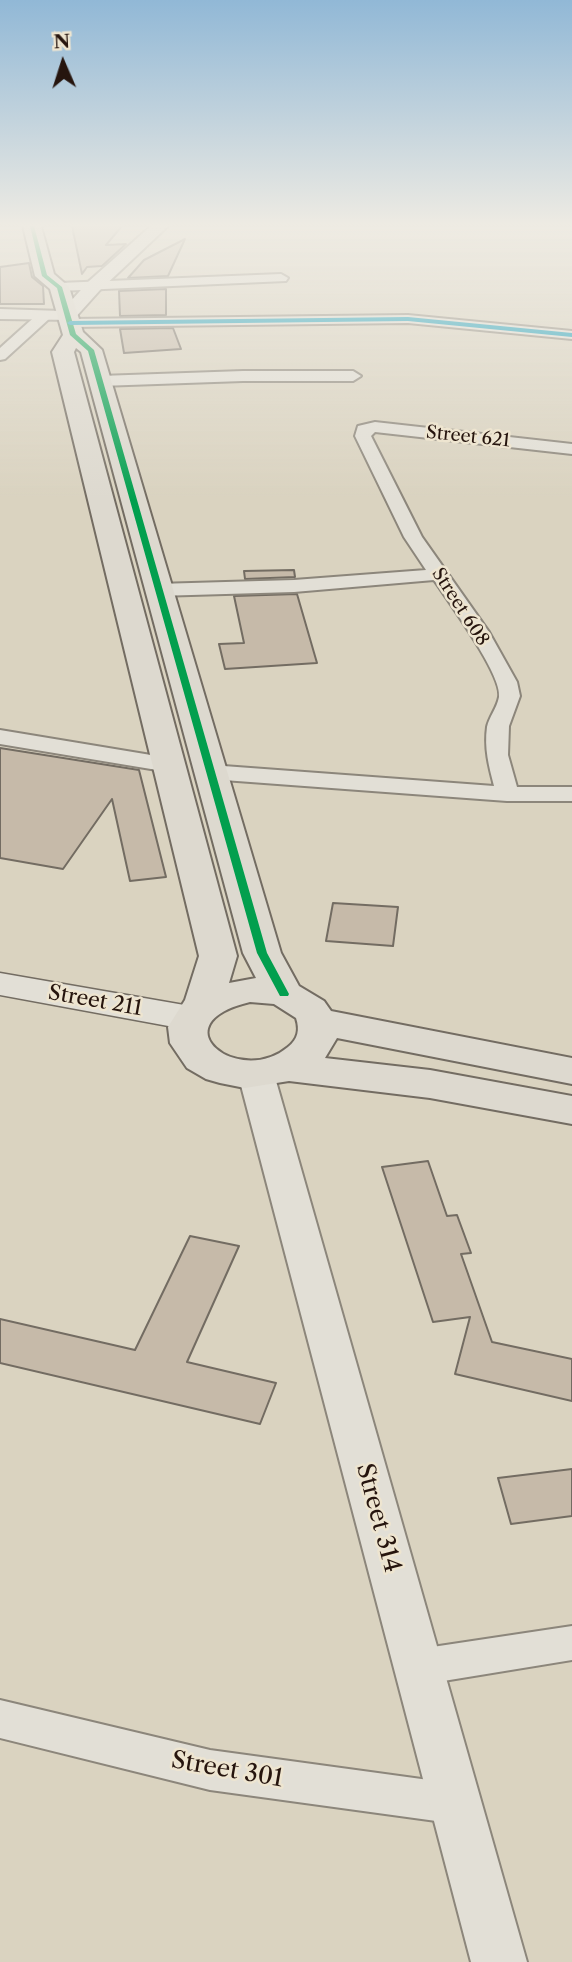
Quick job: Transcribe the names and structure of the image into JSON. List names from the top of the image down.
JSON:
{
  "streets": {
    "main road": ["Street 211"],
    "street": [
      "Street 621",
      "Street 608",
      "Street 314",
      "Street 301"
    ]
  },
  "crossings": [
    ["Street 621", "Street 608"],
    ["Street 211", "Street 314"],
    ["Street 314", "Street 301"]
  ],
  "north": "top"
}
